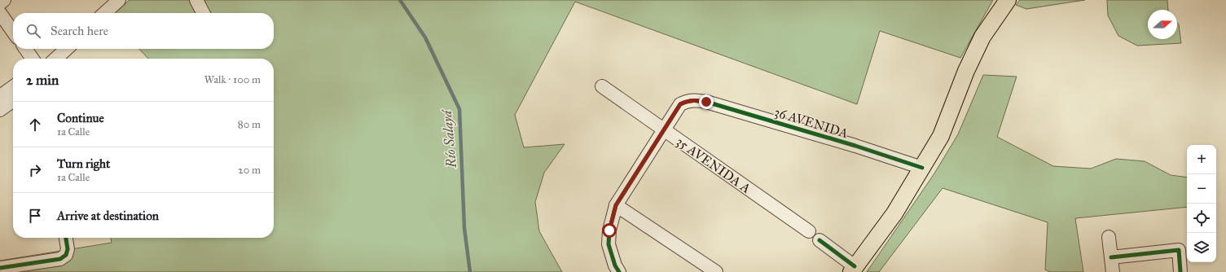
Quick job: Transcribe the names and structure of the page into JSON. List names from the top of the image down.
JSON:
{
  "streets": {
    "street": ["36 AVENIDA", "35 AVENIDA A"]
  },
  "crossings": [
    ["36 AVENIDA", "35 AVENIDA A"]
  ],
  "water": ["Río Salayá"],
  "north": "right",
  "page": {
    "search": "Search here",
    "heading": ["2 min", "Walk · 100 m"],
    "list": [
      ["Continue", "1a Calle", "80 m"],
      ["Turn right", "1a Calle", "20 m"],
      "Arrive at destination"
    ],
    "map_buttons": ["+", "−"]
  }
}
